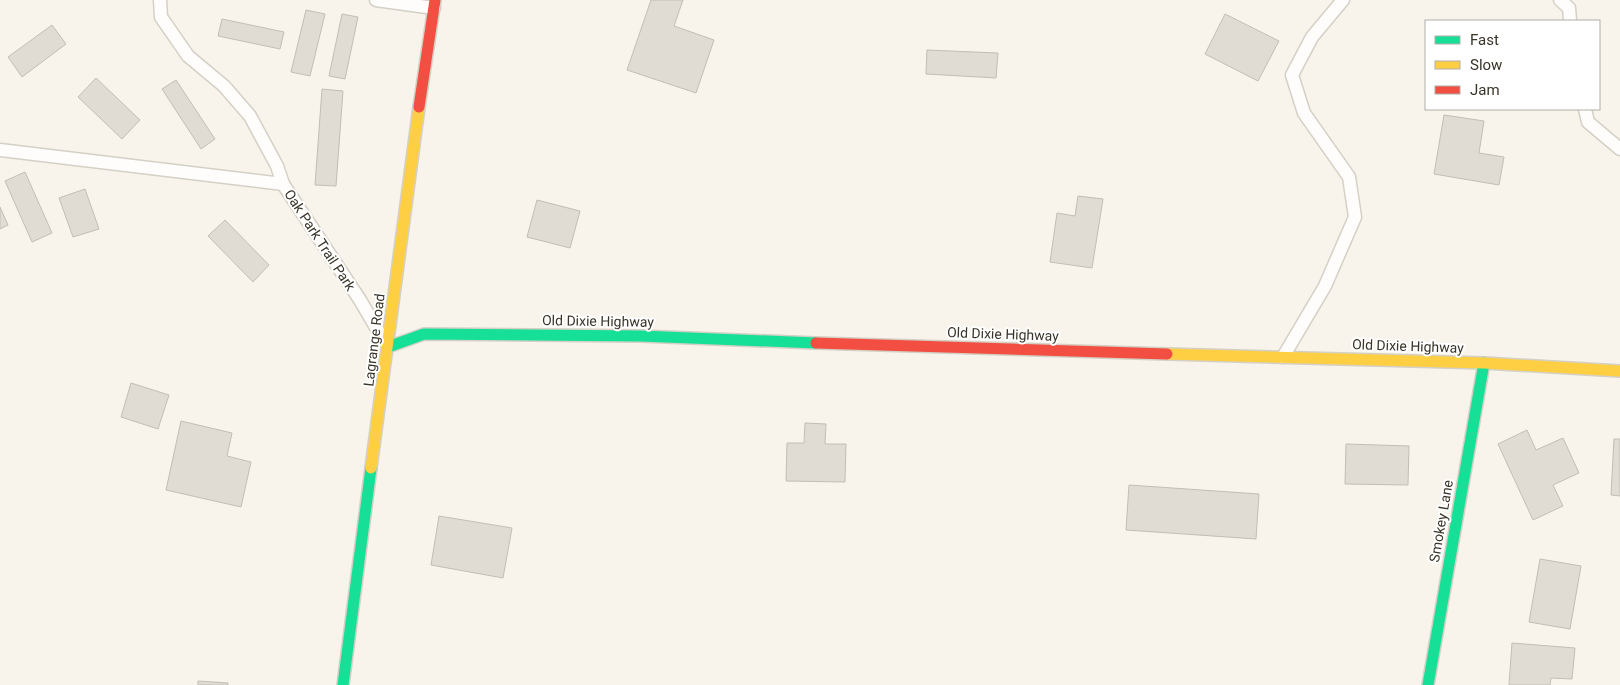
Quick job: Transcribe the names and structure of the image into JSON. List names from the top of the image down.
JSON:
{
  "streets": {
    "street": ["Old Dixie Highway", "Lagrange Road", "Smokey Lane"],
    "lane": ["Oak Park Trail Park"]
  },
  "crossings": [
    ["Oak Park Trail Park", "Old Dixie Highway"],
    ["Oak Park Trail Park", "Lagrange Road"],
    ["Old Dixie Highway", "Lagrange Road"],
    ["Old Dixie Highway", "Smokey Lane"]
  ],
  "legend": ["Fast", "Slow", "Jam"]
}
